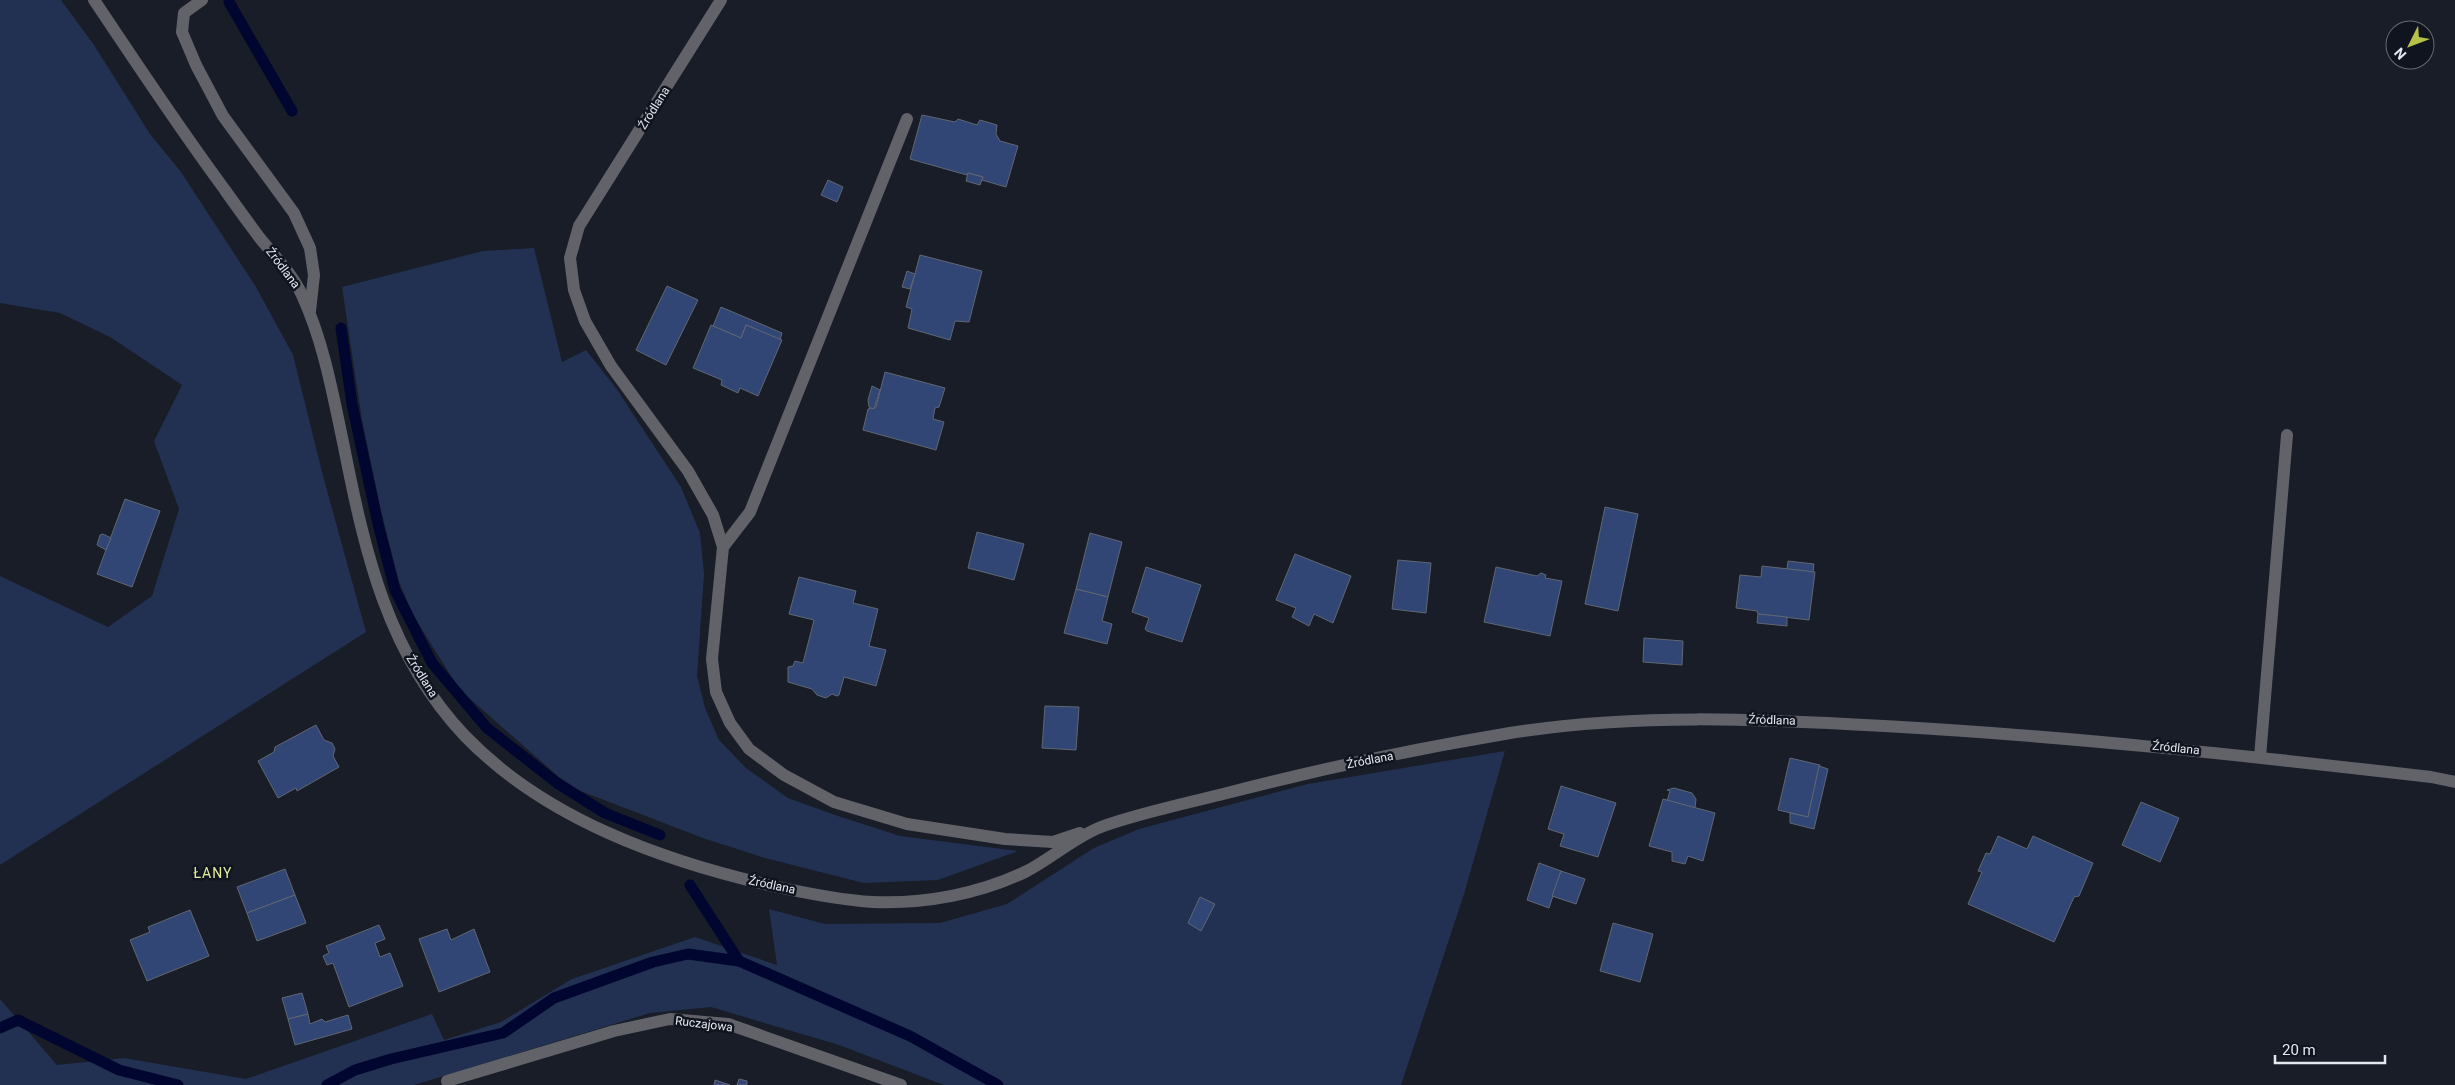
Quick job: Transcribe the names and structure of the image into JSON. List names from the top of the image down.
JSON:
{
  "streets": {
    "street": ["Źródlana", "Ruczajowa"]
  },
  "districts": ["ŁANY"],
  "scale_bar": "20 m",
  "north": "bottom left"
}
